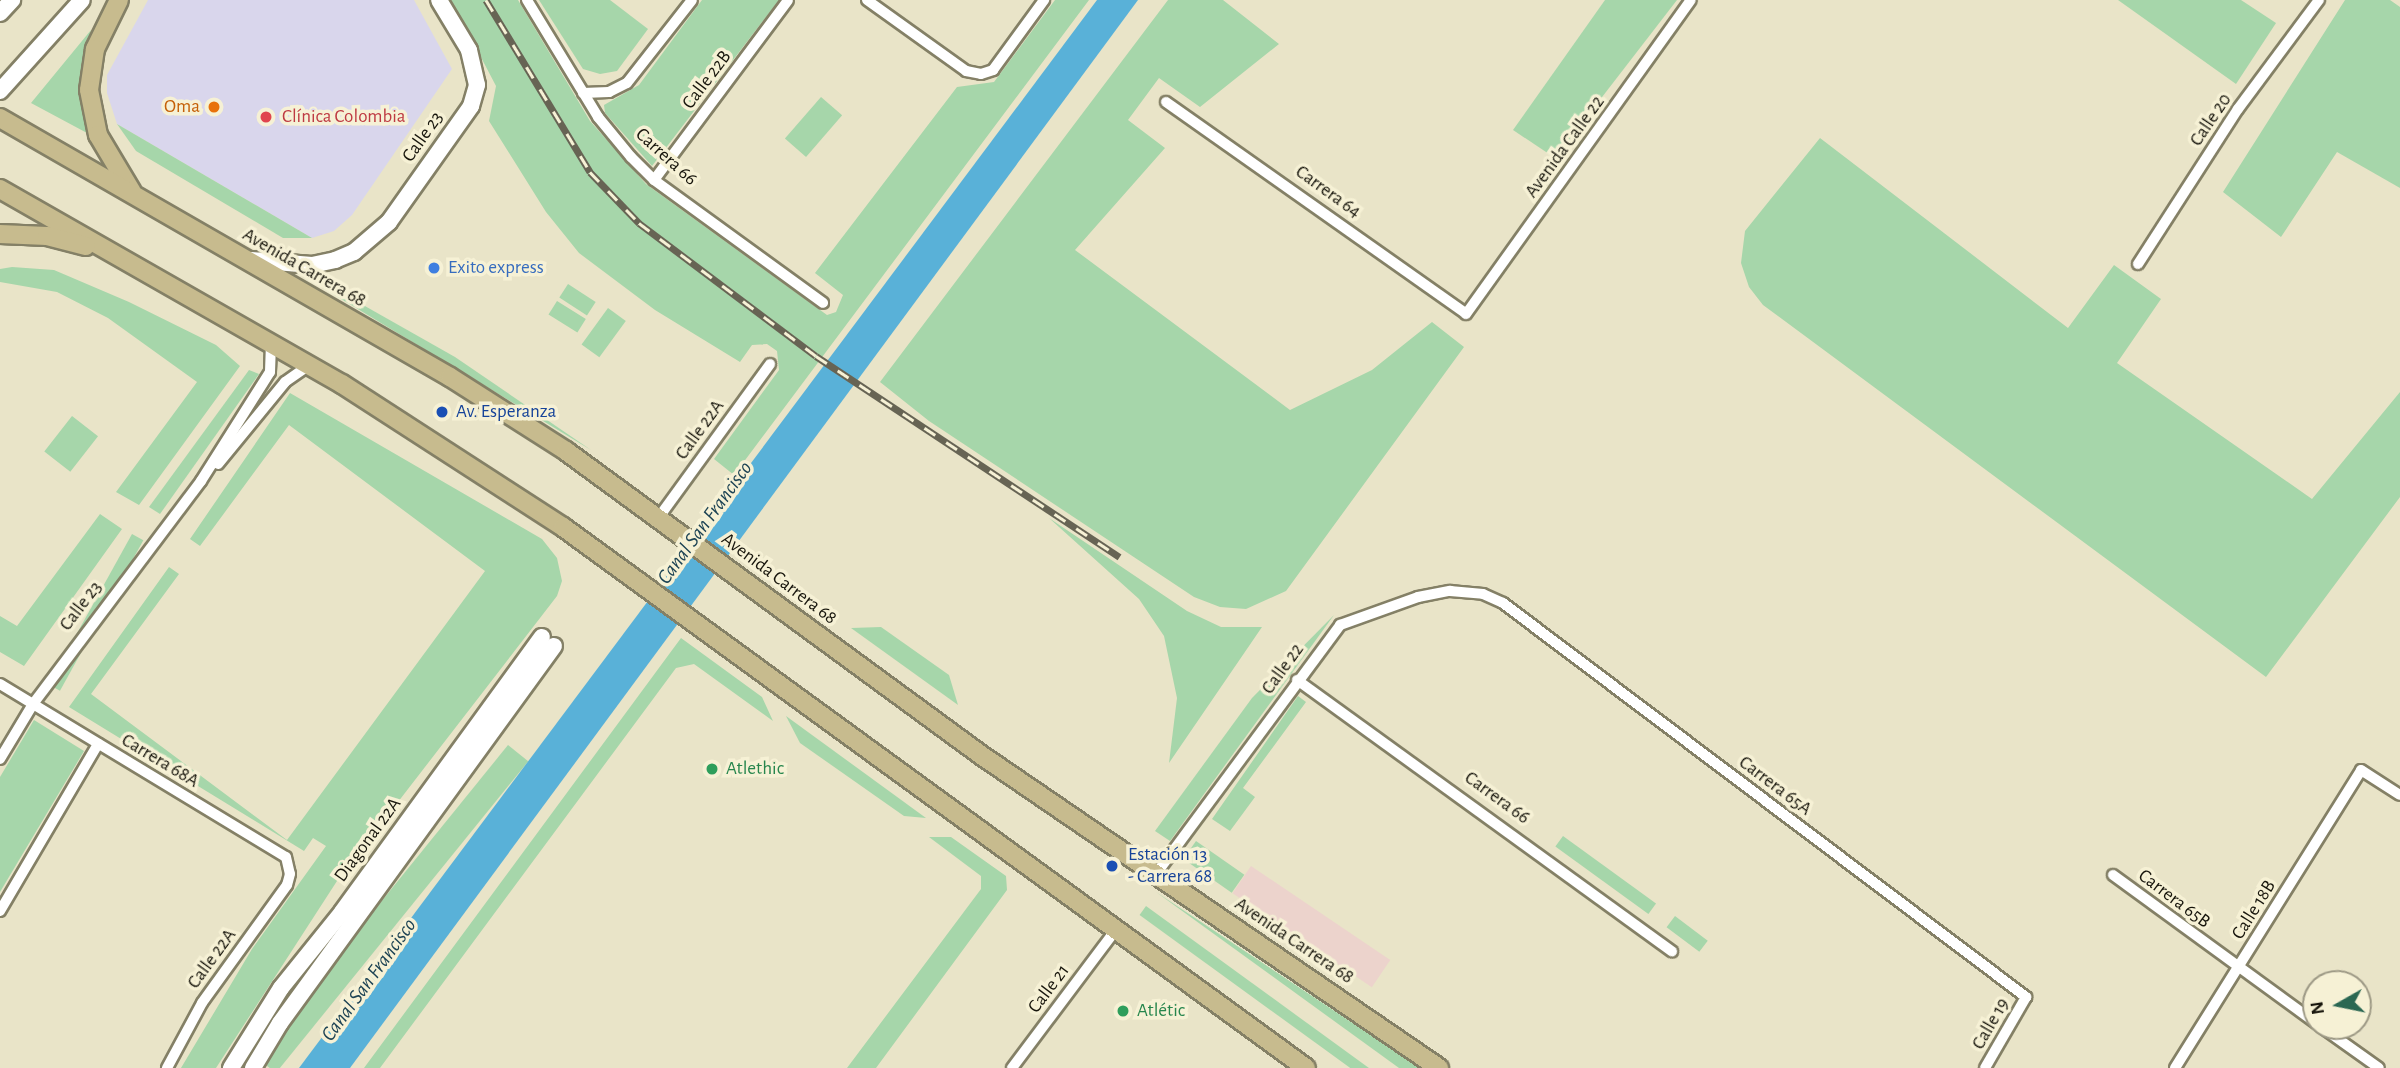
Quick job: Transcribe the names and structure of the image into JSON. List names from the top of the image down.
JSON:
{
  "streets": {
    "main road": ["Avenida Carrera 68"],
    "street": [
      "Calle 22B",
      "Calle 20",
      "Calle 23",
      "Avenida Calle 22",
      "Carrera 66",
      "Carrera 64",
      "Calle 22A",
      "Calle 22",
      "Carrera 68A",
      "Carrera 65A",
      "Diagonal 22A",
      "Carrera 65B",
      "Calle 18B",
      "Calle 21",
      "Calle 19"
    ]
  },
  "crossings": [
    ["Calle 22B", "Carrera 66"],
    ["Calle 23", "Avenida Carrera 68"],
    ["Calle 23", "Carrera 68A"],
    ["Avenida Calle 22", "Carrera 64"],
    ["Carrera 66", "Calle 22"],
    ["Avenida Carrera 68", "Calle 22A"],
    ["Avenida Carrera 68", "Calle 22"],
    ["Calle 22A", "Carrera 68A"],
    ["Calle 22", "Carrera 65A"],
    ["Carrera 65A", "Calle 19"],
    ["Carrera 65B", "Calle 18B"]
  ],
  "water": ["Canal San Francisco"],
  "places": [
    "Oma",
    "Clínica Colombia",
    "Exito express",
    "Av. Esperanza",
    "Atlethic",
    "Estación 13 - Carrera 68",
    "Atlétic"
  ],
  "north": "left"
}
